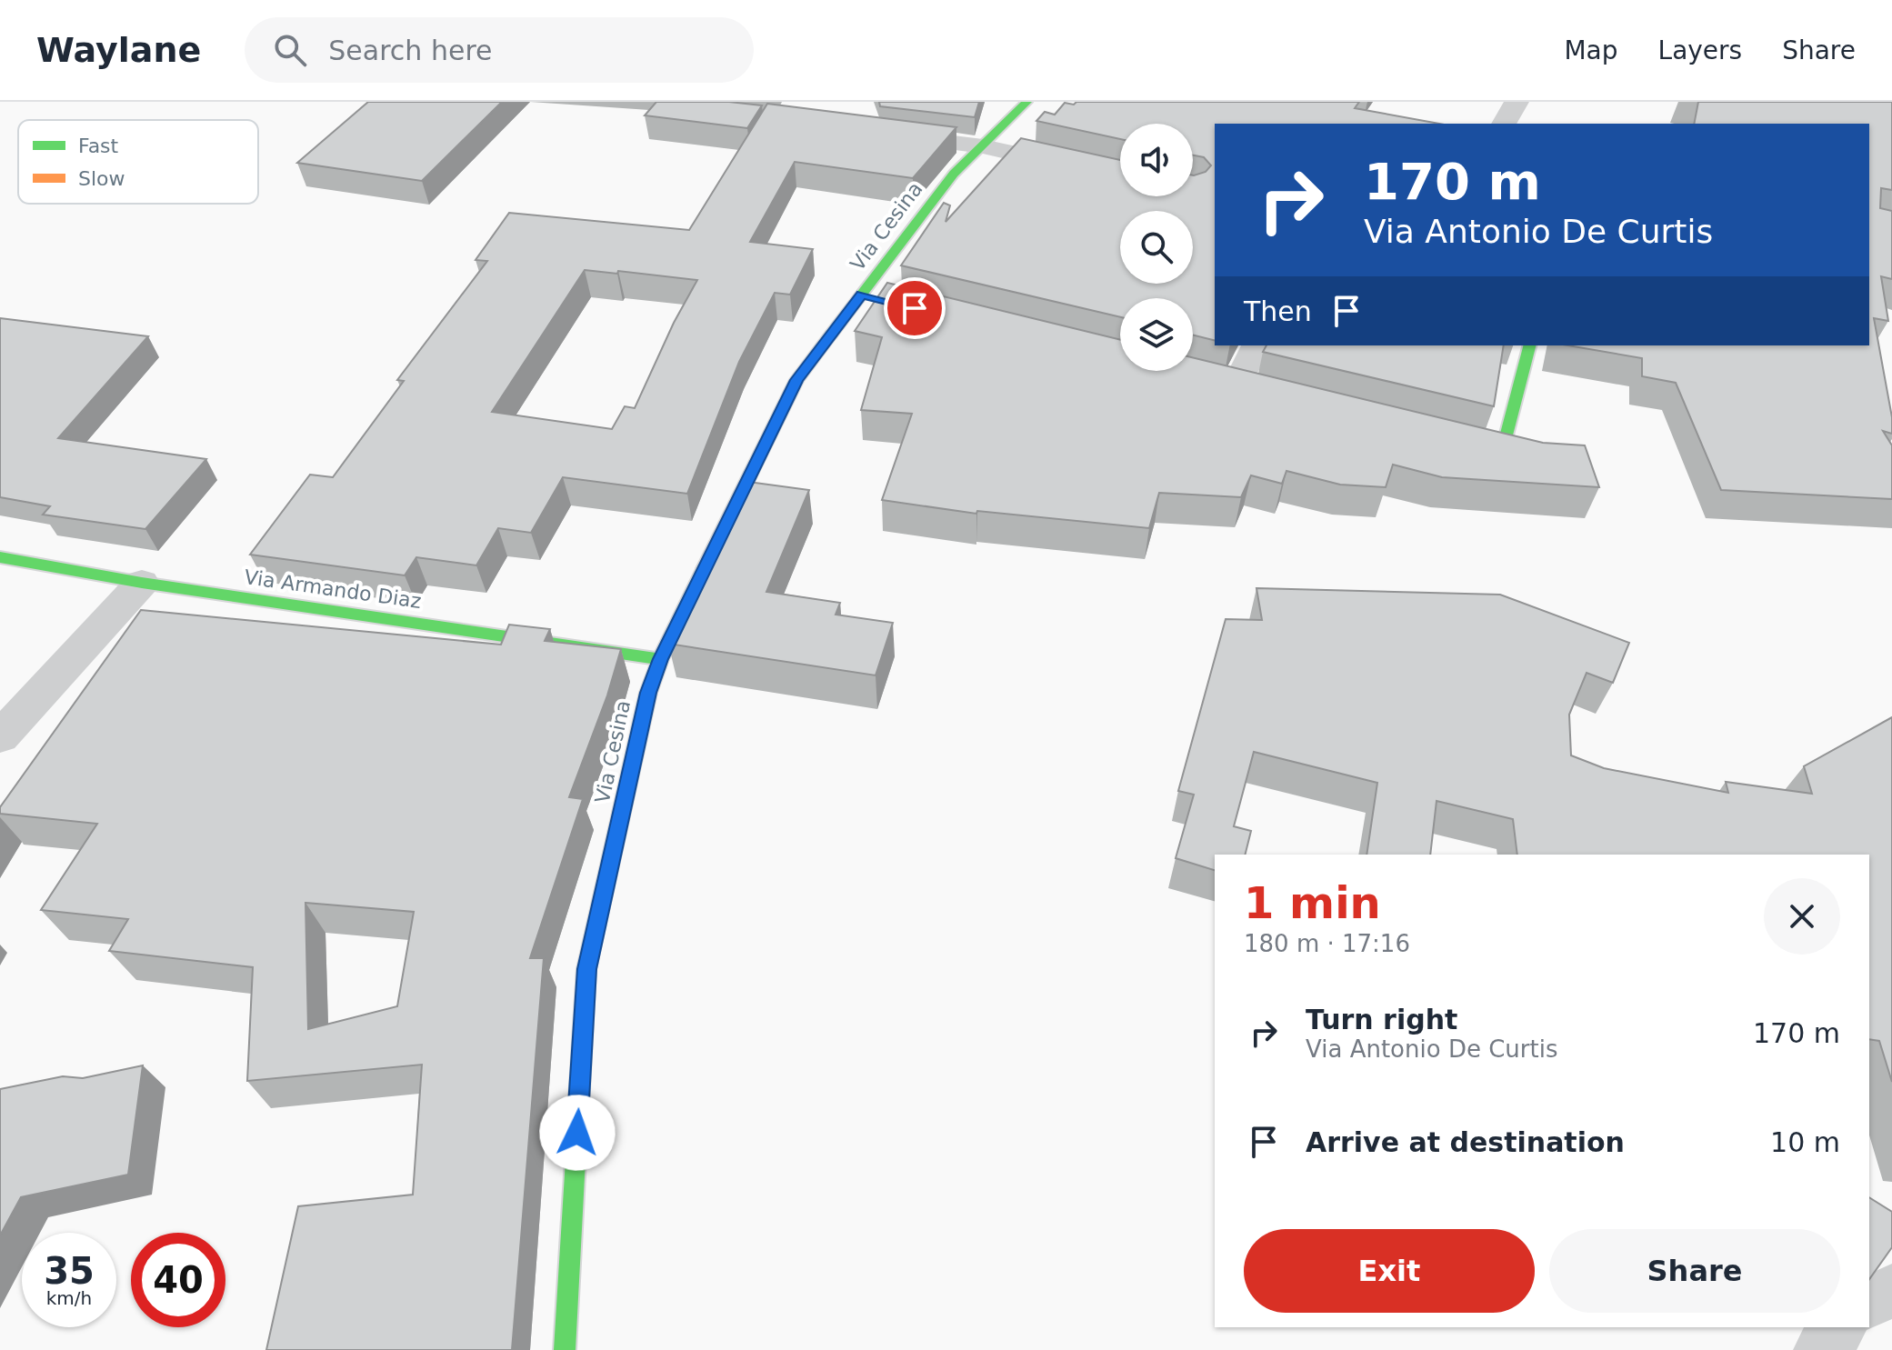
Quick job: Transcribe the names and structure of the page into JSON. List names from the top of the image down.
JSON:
{
  "streets": {
    "street": ["Via Cesina", "Via Armando Diaz"]
  },
  "crossings": [
    ["Via Cesina", "Via Armando Diaz"]
  ],
  "legend": ["Fast", "Slow"],
  "page": {
    "header": "Waylane",
    "search": "Search here",
    "nav": ["Map", "Layers", "Share"],
    "turn": ["170 m", "Via Antonio De Curtis"],
    "then": "Then",
    "heading": ["1 min", "180 m · 17:16"],
    "list": [
      {
        "name": "Turn right",
        "note": "Via Antonio De Curtis",
        "value": "170 m"
      },
      {
        "name": "Arrive at destination",
        "value": "10 m"
      }
    ],
    "buttons": ["Exit", "Share"],
    "speed": "35 km/h",
    "limit": "40"
  }
}
